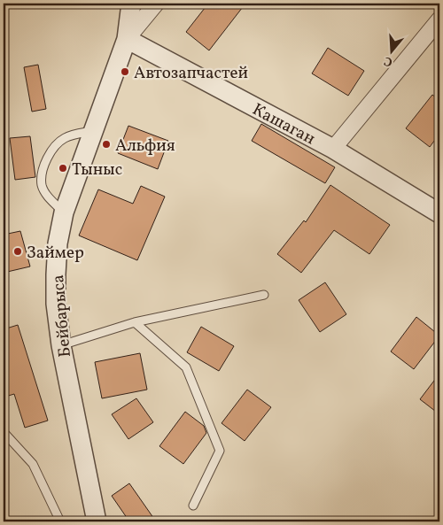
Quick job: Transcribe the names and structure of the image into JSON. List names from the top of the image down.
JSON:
{
  "streets": {
    "street": ["Кашаган", "Бейбарыса"]
  },
  "crossings": [
    ["Кашаган", "Бейбарыса"]
  ],
  "places": [
    "Автозапчастей",
    "Альфия",
    "Тыныс",
    "Займер"
  ],
  "north": "bottom"
}
